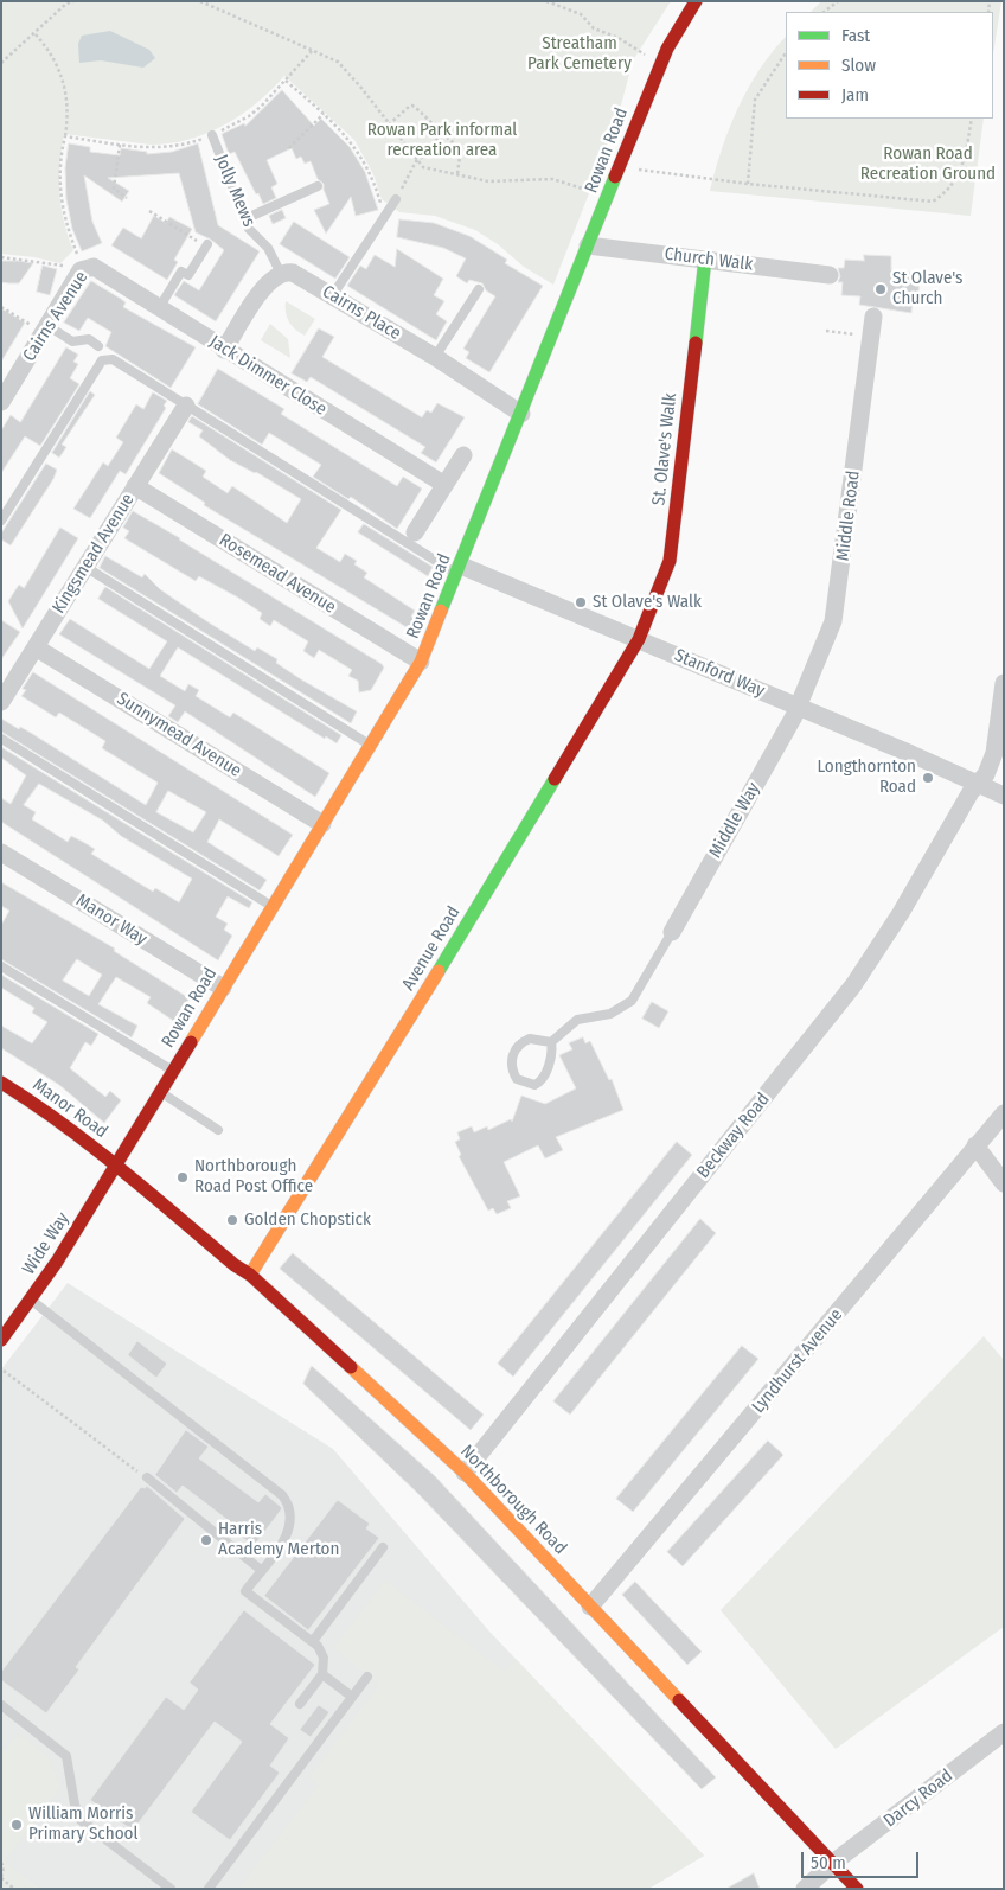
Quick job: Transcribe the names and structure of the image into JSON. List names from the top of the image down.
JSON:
{
  "streets": {
    "street": [
      "Rowan Road",
      "Church Walk",
      "Cairns Place",
      "Cairns Avenue",
      "Jack Dimmer Close",
      "St. Olave's Walk",
      "Middle Road",
      "Kingsmead Avenue",
      "Rosemead Avenue",
      "Stanford Way",
      "Sunnymead Avenue",
      "Middle Way",
      "Manor Way",
      "Avenue Road",
      "Manor Road",
      "Beckway Road",
      "Wide Way",
      "Lyndhurst Avenue",
      "Northborough Road",
      "Darcy Road"
    ],
    "lane": ["Jolly Mews"]
  },
  "crossings": [
    ["Rowan Road", "Church Walk"],
    ["Rowan Road", "Cairns Place"],
    ["Rowan Road", "Rosemead Avenue"],
    ["Rowan Road", "Stanford Way"],
    ["Rowan Road", "Sunnymead Avenue"],
    ["Rowan Road", "Manor Way"],
    ["Rowan Road", "Manor Road"],
    ["Rowan Road", "Wide Way"],
    ["Rowan Road", "Northborough Road"],
    ["Jolly Mews", "Cairns Place"],
    ["Church Walk", "St. Olave's Walk"],
    ["Cairns Avenue", "Jack Dimmer Close"],
    ["St. Olave's Walk", "Stanford Way"],
    ["St. Olave's Walk", "Avenue Road"],
    ["Middle Road", "Stanford Way"],
    ["Middle Road", "Middle Way"],
    ["Kingsmead Avenue", "Rosemead Avenue"],
    ["Kingsmead Avenue", "Sunnymead Avenue"],
    ["Stanford Way", "Middle Way"],
    ["Stanford Way", "Avenue Road"],
    ["Stanford Way", "Beckway Road"],
    ["Avenue Road", "Northborough Road"],
    ["Manor Road", "Wide Way"],
    ["Manor Road", "Northborough Road"],
    ["Beckway Road", "Northborough Road"],
    ["Wide Way", "Northborough Road"],
    ["Lyndhurst Avenue", "Northborough Road"],
    ["Northborough Road", "Darcy Road"]
  ],
  "parks": ["Streatham Park Cemetery", "Rowan Park informal recreation area", "Rowan Road Recreation Ground"],
  "places": [
    "St Olave's Church",
    "St Olave's Walk",
    "Longthornton Road",
    "Northborough Road Post Office",
    "Golden Chopstick",
    "Harris Academy Merton",
    "William Morris Primary School"
  ],
  "legend": ["Fast", "Slow", "Jam"],
  "scale_bar": "50 m"
}
